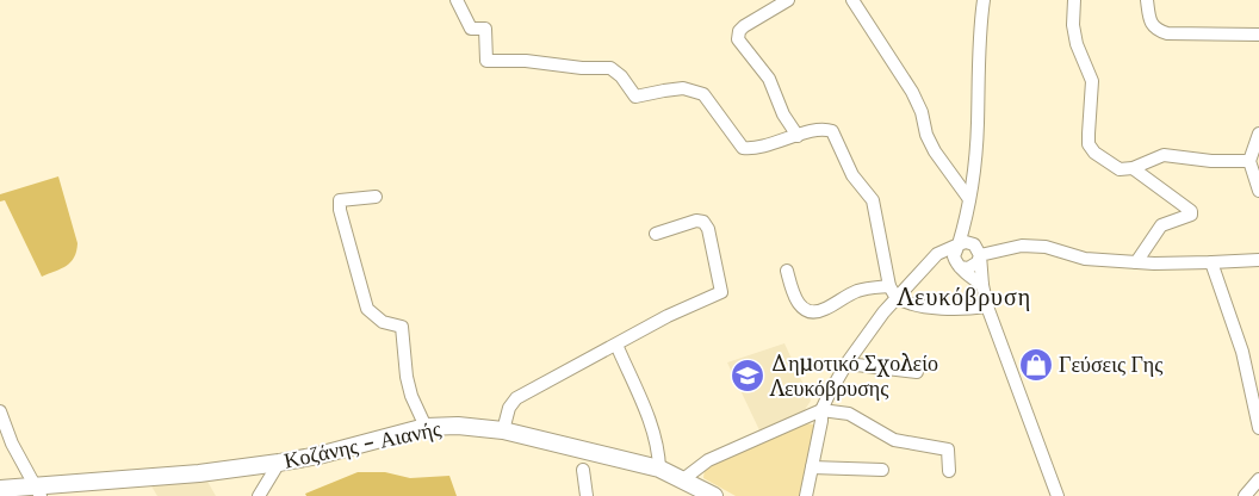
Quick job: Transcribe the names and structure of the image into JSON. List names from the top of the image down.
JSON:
{
  "streets": {
    "main road": ["Κοζάνης - Αιανής"]
  },
  "districts": ["Λευκόβρυση"],
  "places": {
    "shop": ["Γεύσεις Γης"],
    "school or university": ["Δημοτικό Σχολείο Λευκόβρυσης"]
  }
}
